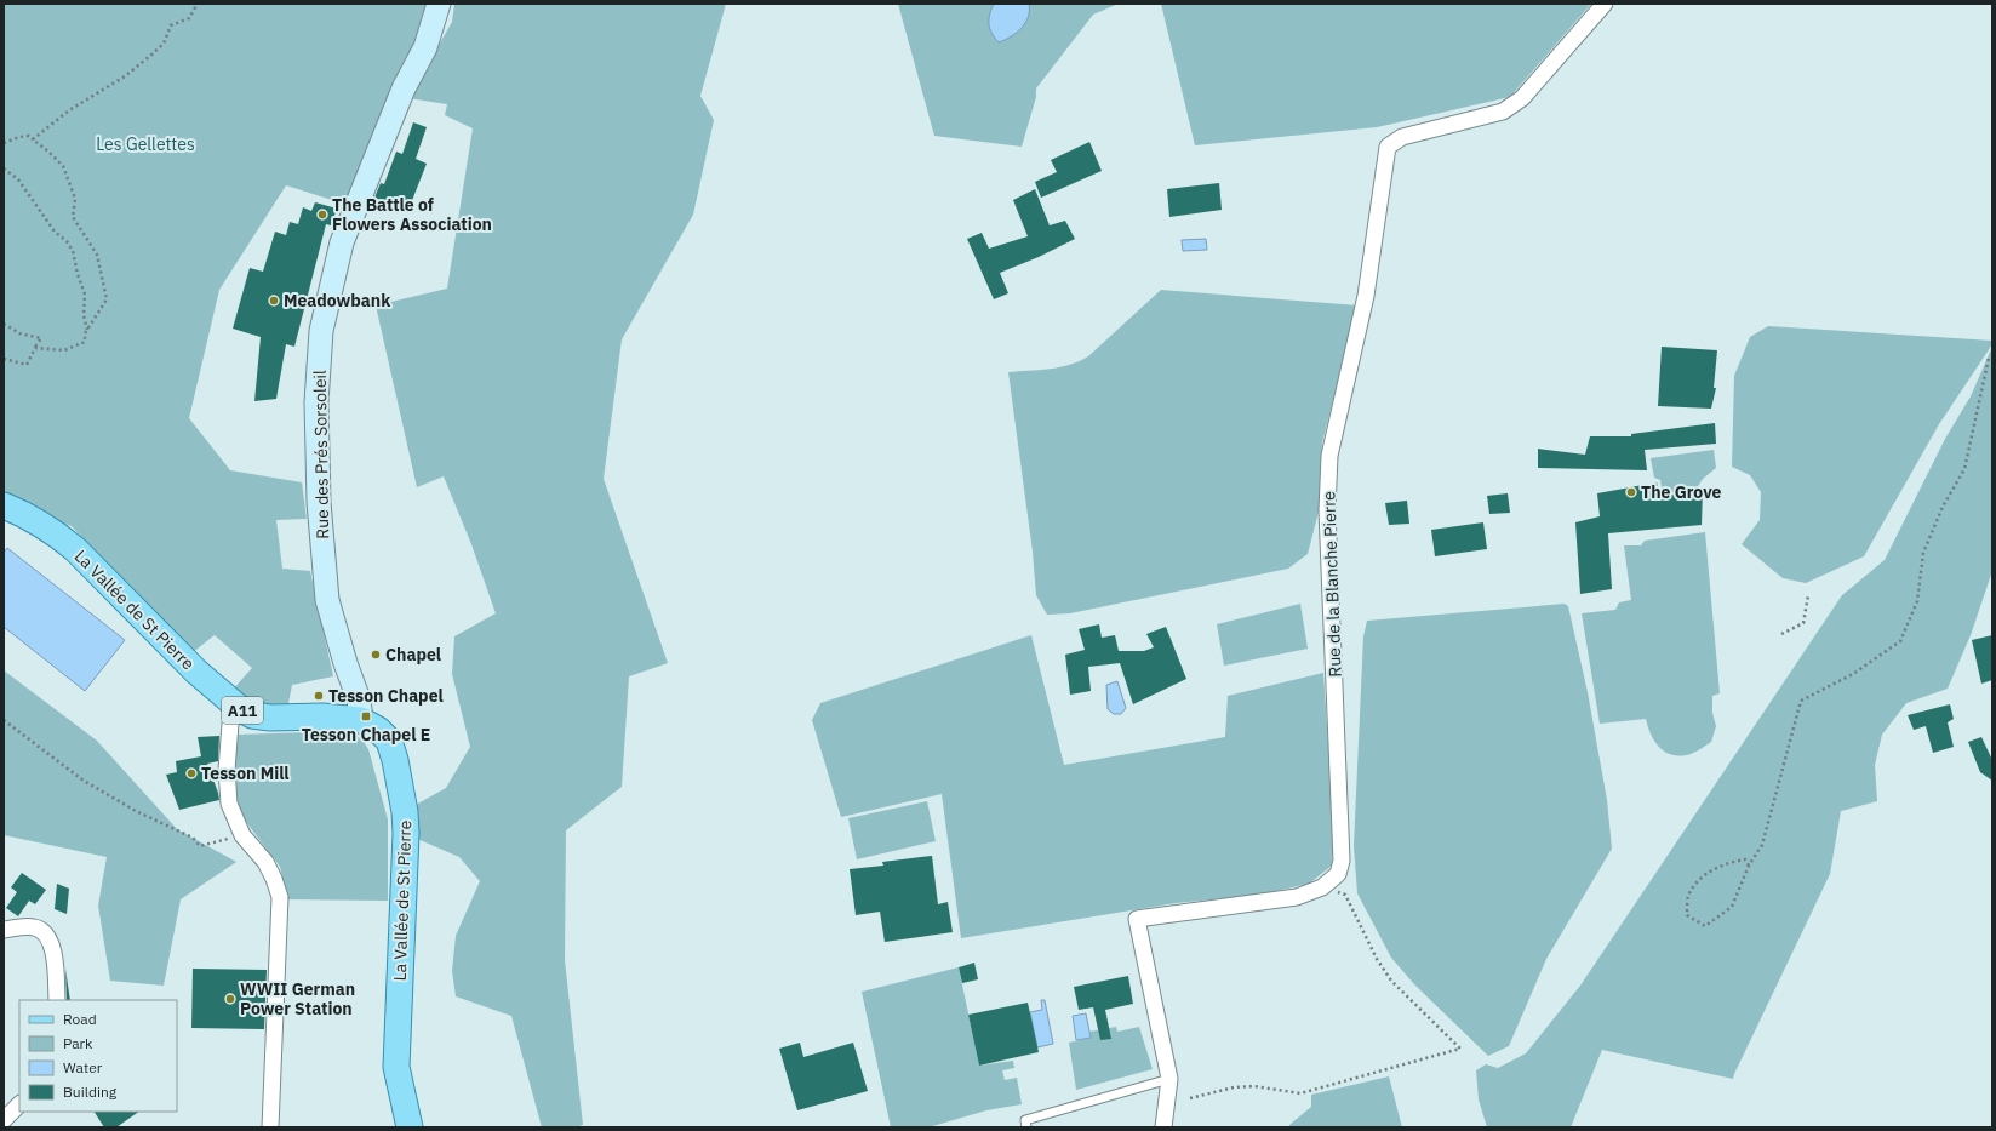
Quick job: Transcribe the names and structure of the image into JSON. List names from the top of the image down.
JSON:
{
  "streets": {
    "main road": ["Rue des Prés Sorsoleil", "La Vallée de St Pierre", "A11"],
    "street": ["Rue de la Blanche Pierre"]
  },
  "crossings": [
    ["Rue des Prés Sorsoleil", "La Vallée de St Pierre"]
  ],
  "parks": ["Les Gellettes"],
  "places": {
    "other": [
      "The Battle of Flowers Association",
      "Meadowbank",
      "The Grove",
      "Chapel",
      "Tesson Chapel",
      "Tesson Mill",
      "WWII German Power Station"
    ],
    "transit": ["Tesson Chapel E"]
  },
  "legend": [
    "Road",
    "Park",
    "Water",
    "Building"
  ]
}
